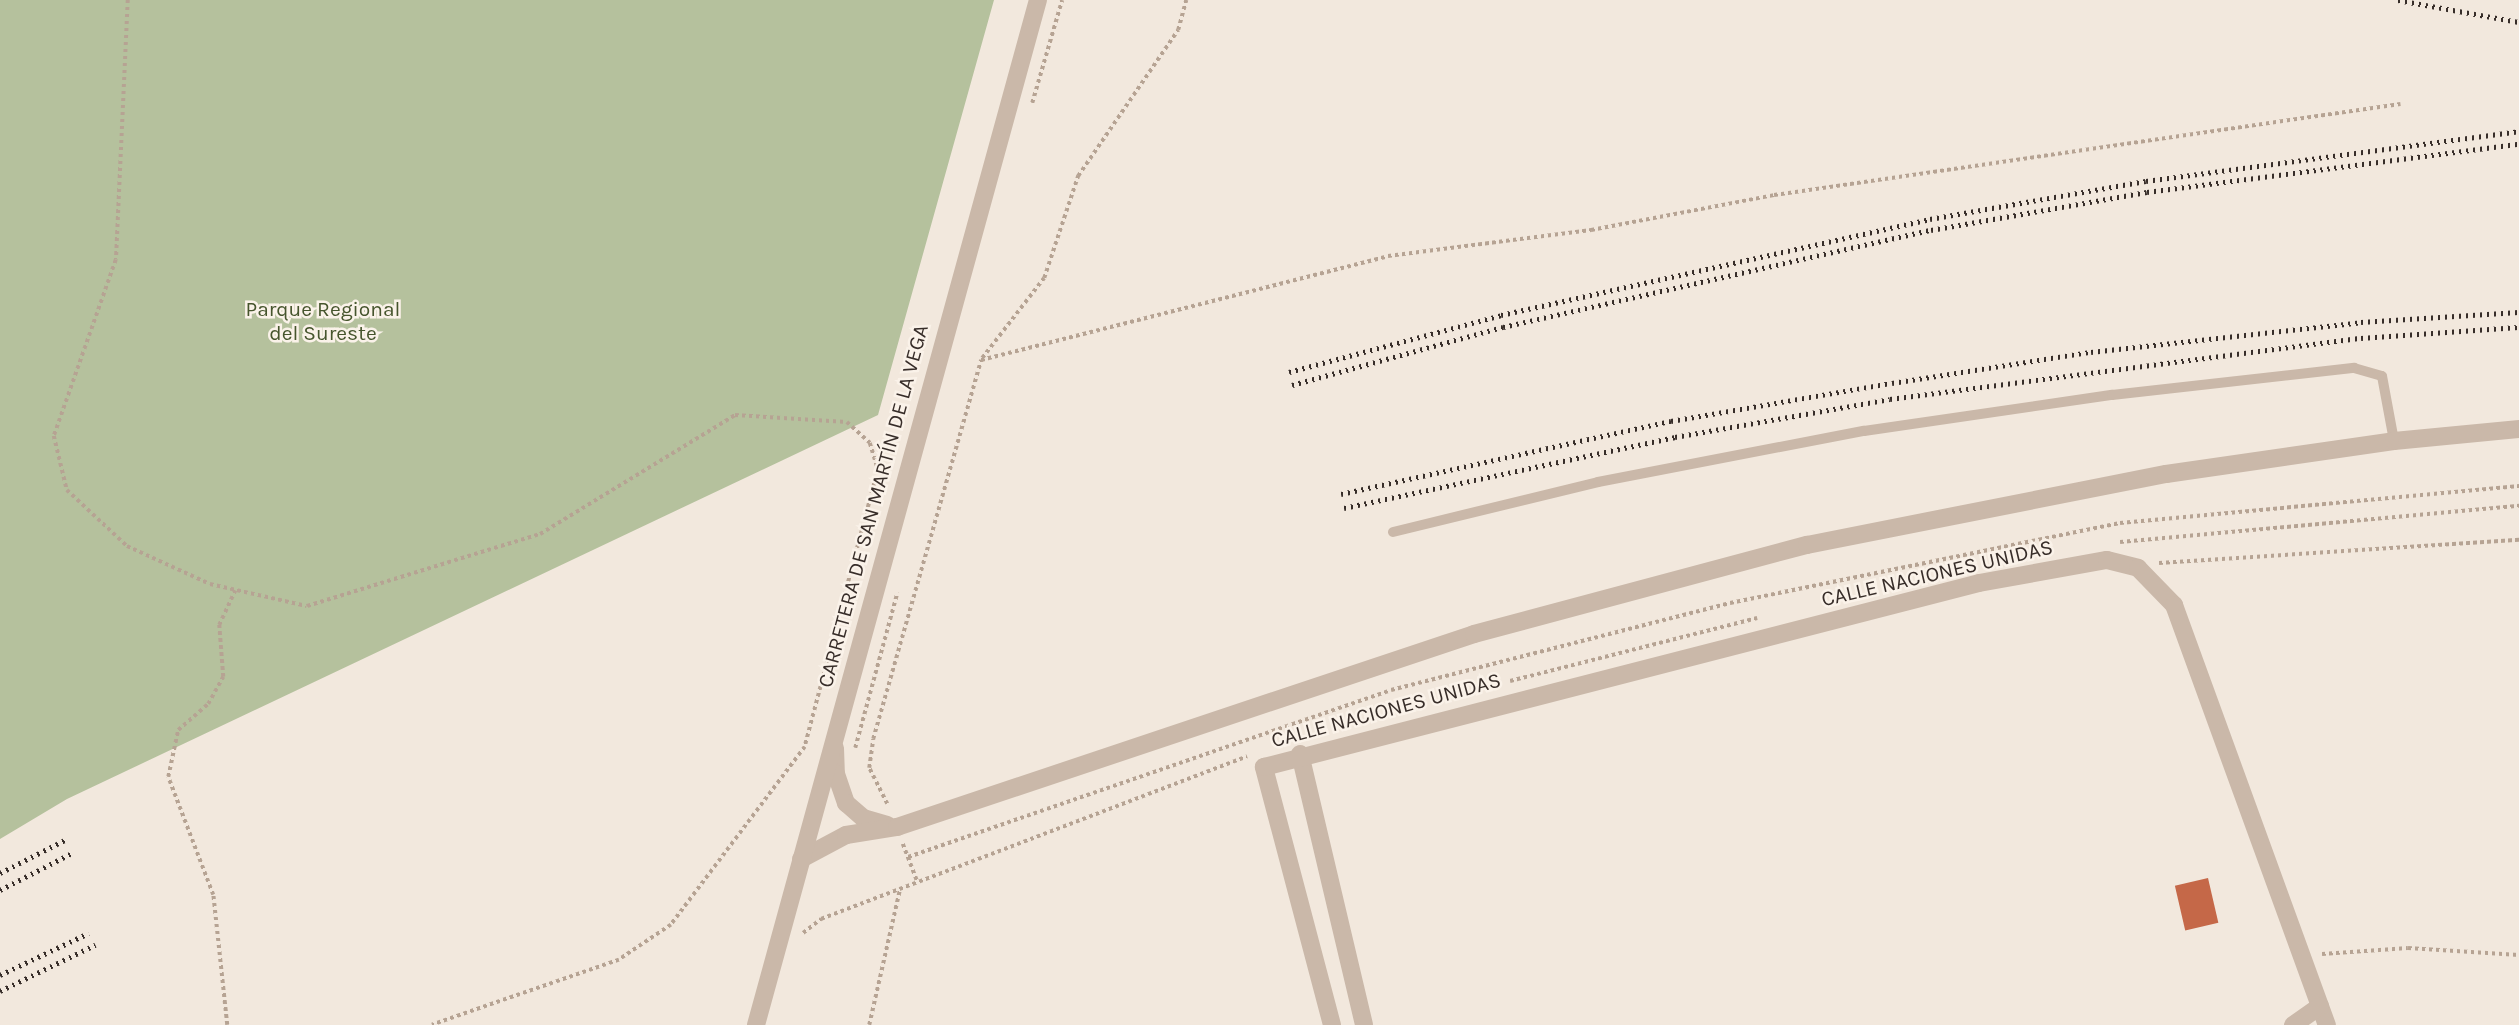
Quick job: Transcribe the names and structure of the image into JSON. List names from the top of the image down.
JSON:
{
  "streets": {
    "street": ["CARRETERA DE SAN MARTÍN DE LA VEGA", "CALLE NACIONES UNIDAS"]
  },
  "parks": ["Parque Regional del Sureste"]
}
